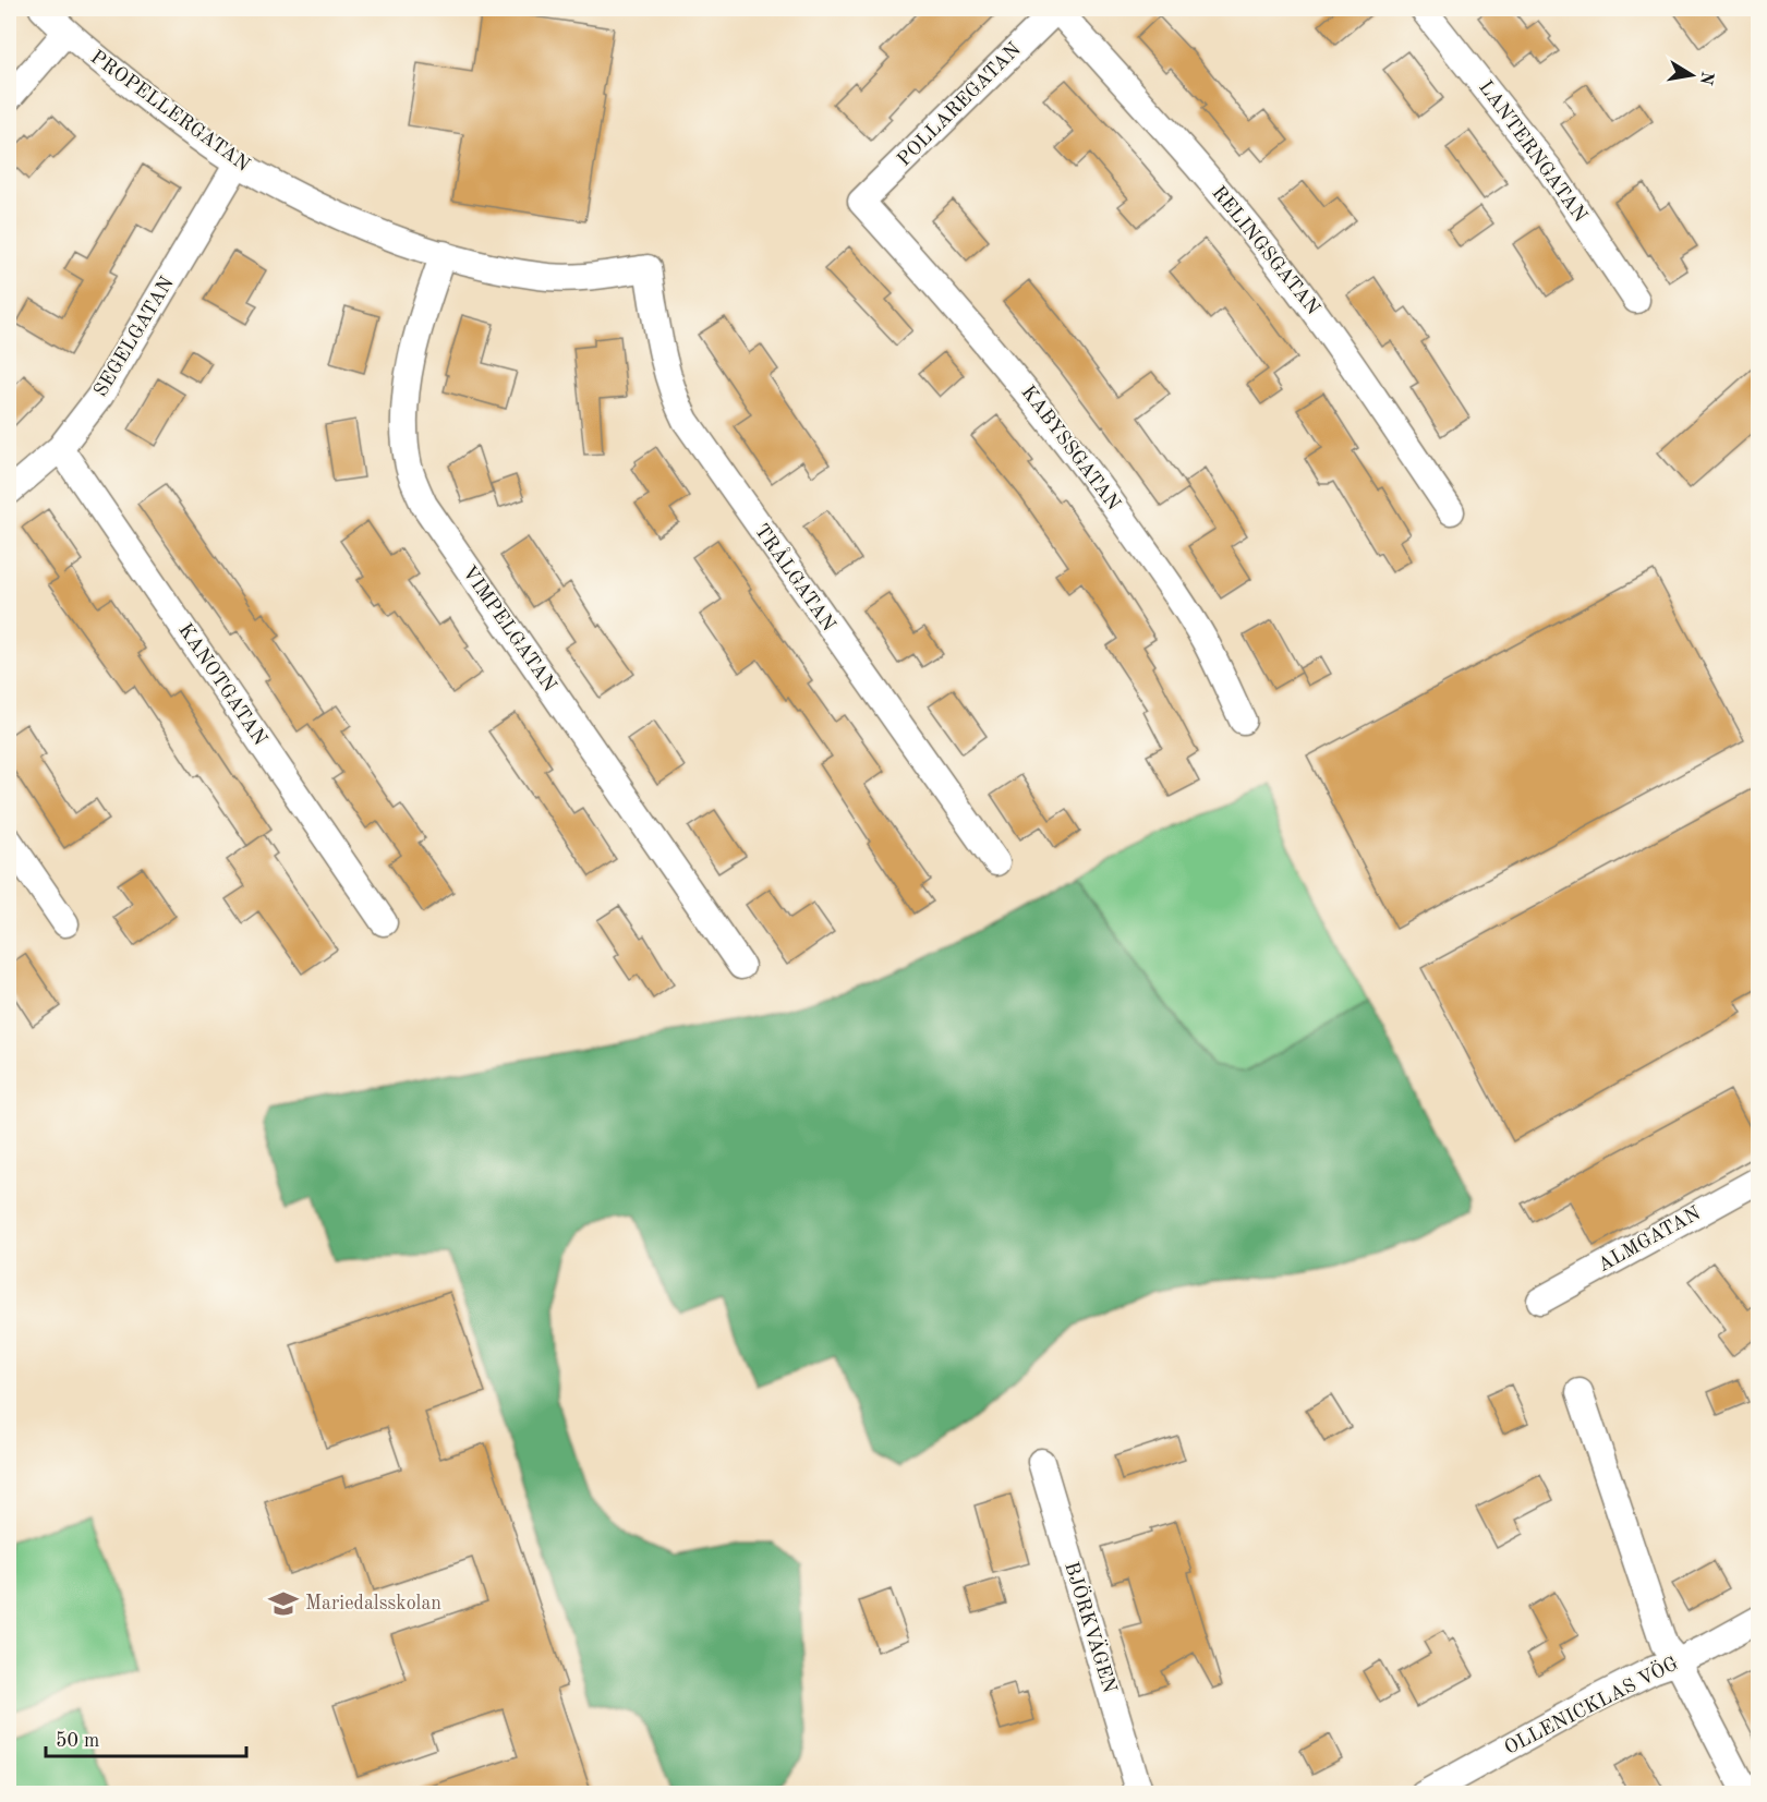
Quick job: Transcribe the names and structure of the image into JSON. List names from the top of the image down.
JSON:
{
  "streets": {
    "street": [
      "POLLAREGATAN",
      "PROPELLERGATAN",
      "LANTERNGATAN",
      "RELINGSGATAN",
      "SEGELGATAN",
      "KABYSSGATAN",
      "TRÅLGATAN",
      "VIMPELGATAN",
      "KANOTGATAN",
      "ALMGATAN",
      "BJÖRKVÄGEN",
      "OLLENICKLAS VÖG"
    ]
  },
  "crossings": [
    ["POLLAREGATAN", "RELINGSGATAN"],
    ["POLLAREGATAN", "KABYSSGATAN"],
    ["PROPELLERGATAN", "SEGELGATAN"],
    ["PROPELLERGATAN", "TRÅLGATAN"],
    ["PROPELLERGATAN", "VIMPELGATAN"],
    ["SEGELGATAN", "KANOTGATAN"]
  ],
  "places": {
    "school or university": ["Mariedalsskolan"]
  },
  "scale_bar": "50 m",
  "north": "right"
}
